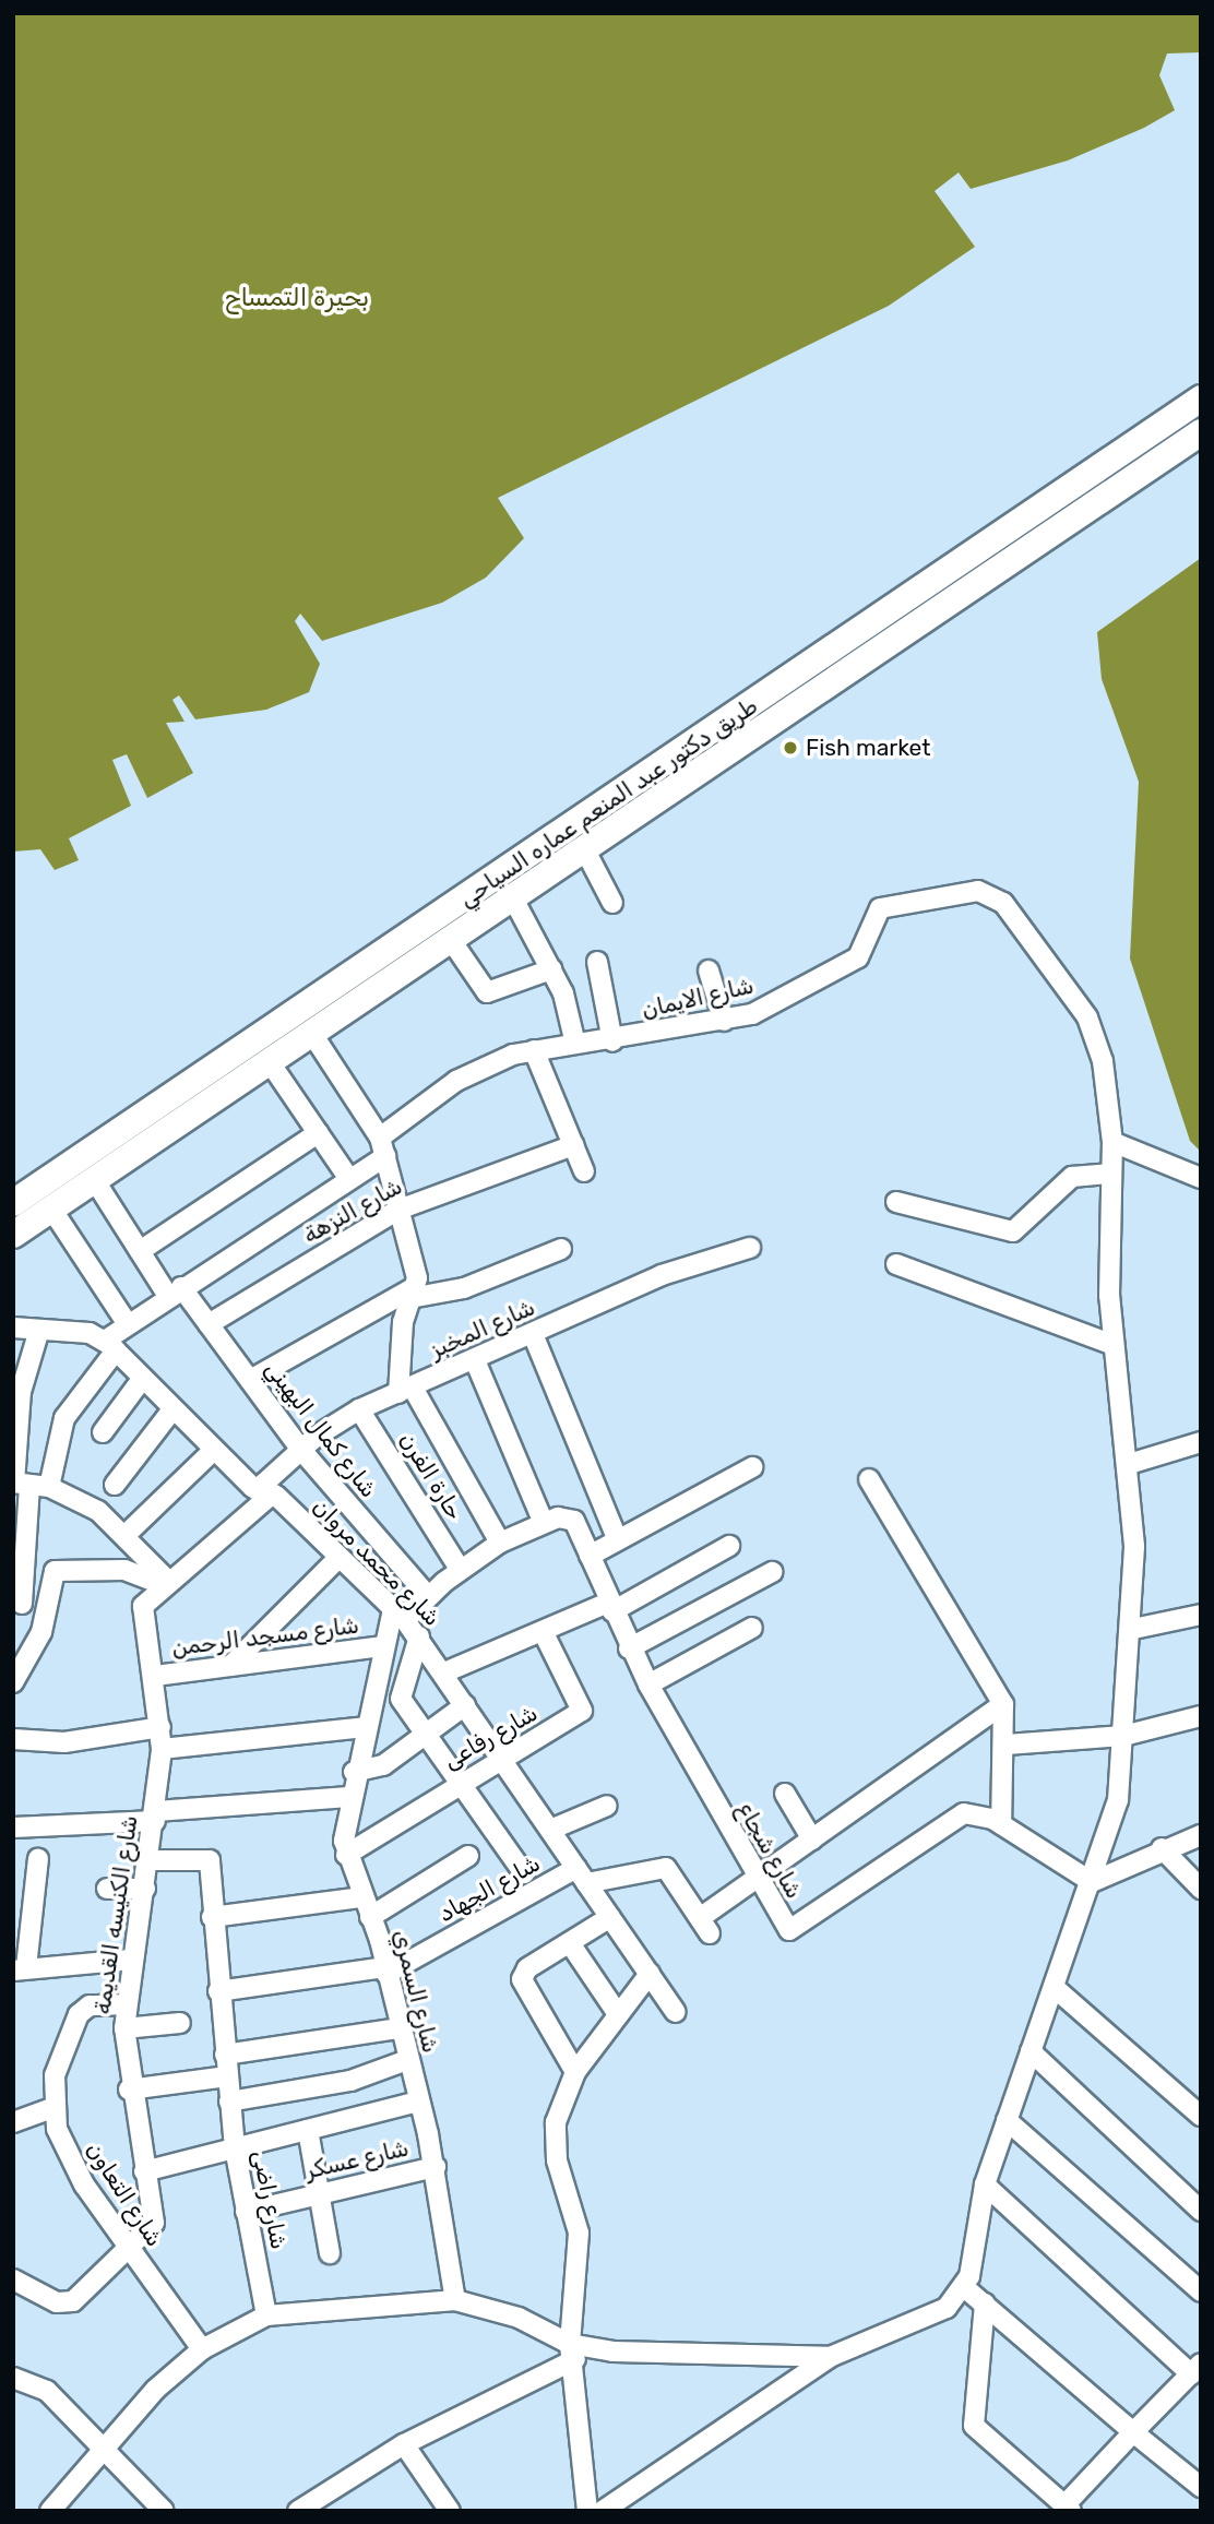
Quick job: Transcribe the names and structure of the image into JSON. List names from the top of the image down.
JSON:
{
  "streets": {
    "main road": ["طريق دكتور عبد المنعم عماره السياحي"],
    "street": [
      "شارع الايمان",
      "شارع النزهة",
      "شارع المخبز",
      "شارع كمال البهيني",
      "حارة الفرن",
      "شارع محمد مروان",
      "شارع مسجد الرحمن",
      "شارع رفاعى",
      "شارع شجاع",
      "شارع الجهاد",
      "شارع الكنيسه القديمة",
      "شارع السمري",
      "شارع عسكر",
      "شارع التعاون",
      "شارع راضى"
    ]
  },
  "crossings": [
    ["طريق دكتور عبد المنعم عماره السياحي", "شارع كمال البهيني"],
    ["شارع الايمان", "شارع كمال البهيني"],
    ["شارع الايمان", "شارع محمد مروان"],
    ["شارع النزهة", "شارع كمال البهيني"],
    ["شارع المخبز", "شارع كمال البهيني"],
    ["شارع المخبز", "حارة الفرن"],
    ["شارع المخبز", "شارع محمد مروان"],
    ["شارع المخبز", "شارع الكنيسه القديمة"],
    ["شارع محمد مروان", "شارع رفاعى"],
    ["شارع محمد مروان", "شارع الجهاد"],
    ["شارع محمد مروان", "شارع الكنيسه القديمة"],
    ["شارع محمد مروان", "شارع السمري"],
    ["شارع مسجد الرحمن", "شارع الكنيسه القديمة"],
    ["شارع مسجد الرحمن", "شارع السمري"],
    ["شارع رفاعى", "شارع السمري"],
    ["شارع شجاع", "شارع الجهاد"],
    ["شارع الجهاد", "شارع السمري"],
    ["شارع الكنيسه القديمة", "شارع التعاون"],
    ["شارع الكنيسه القديمة", "شارع راضى"],
    ["شارع السمري", "شارع عسكر"],
    ["شارع عسكر", "شارع راضى"]
  ],
  "water": ["بحيرة التمساح"],
  "places": ["Fish market"]
}
